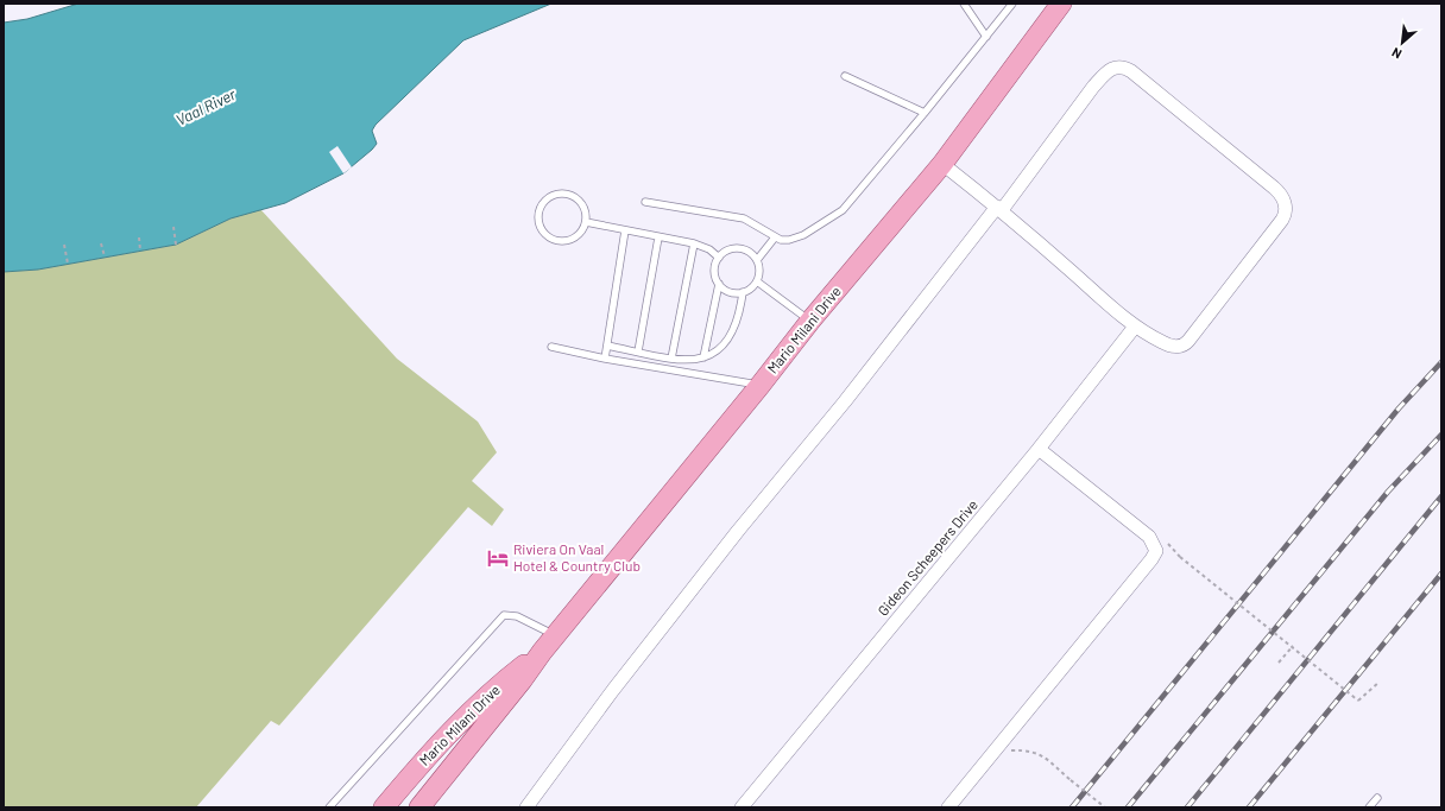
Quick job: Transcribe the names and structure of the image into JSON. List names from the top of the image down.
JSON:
{
  "streets": {
    "main road": ["Mario Milani Drive"],
    "street": ["Gideon Scheepers Drive"]
  },
  "water": ["Vaal River"],
  "places": {
    "hotel": ["Riviera On Vaal Hotel & Country Club"]
  },
  "north": "bottom left"
}
